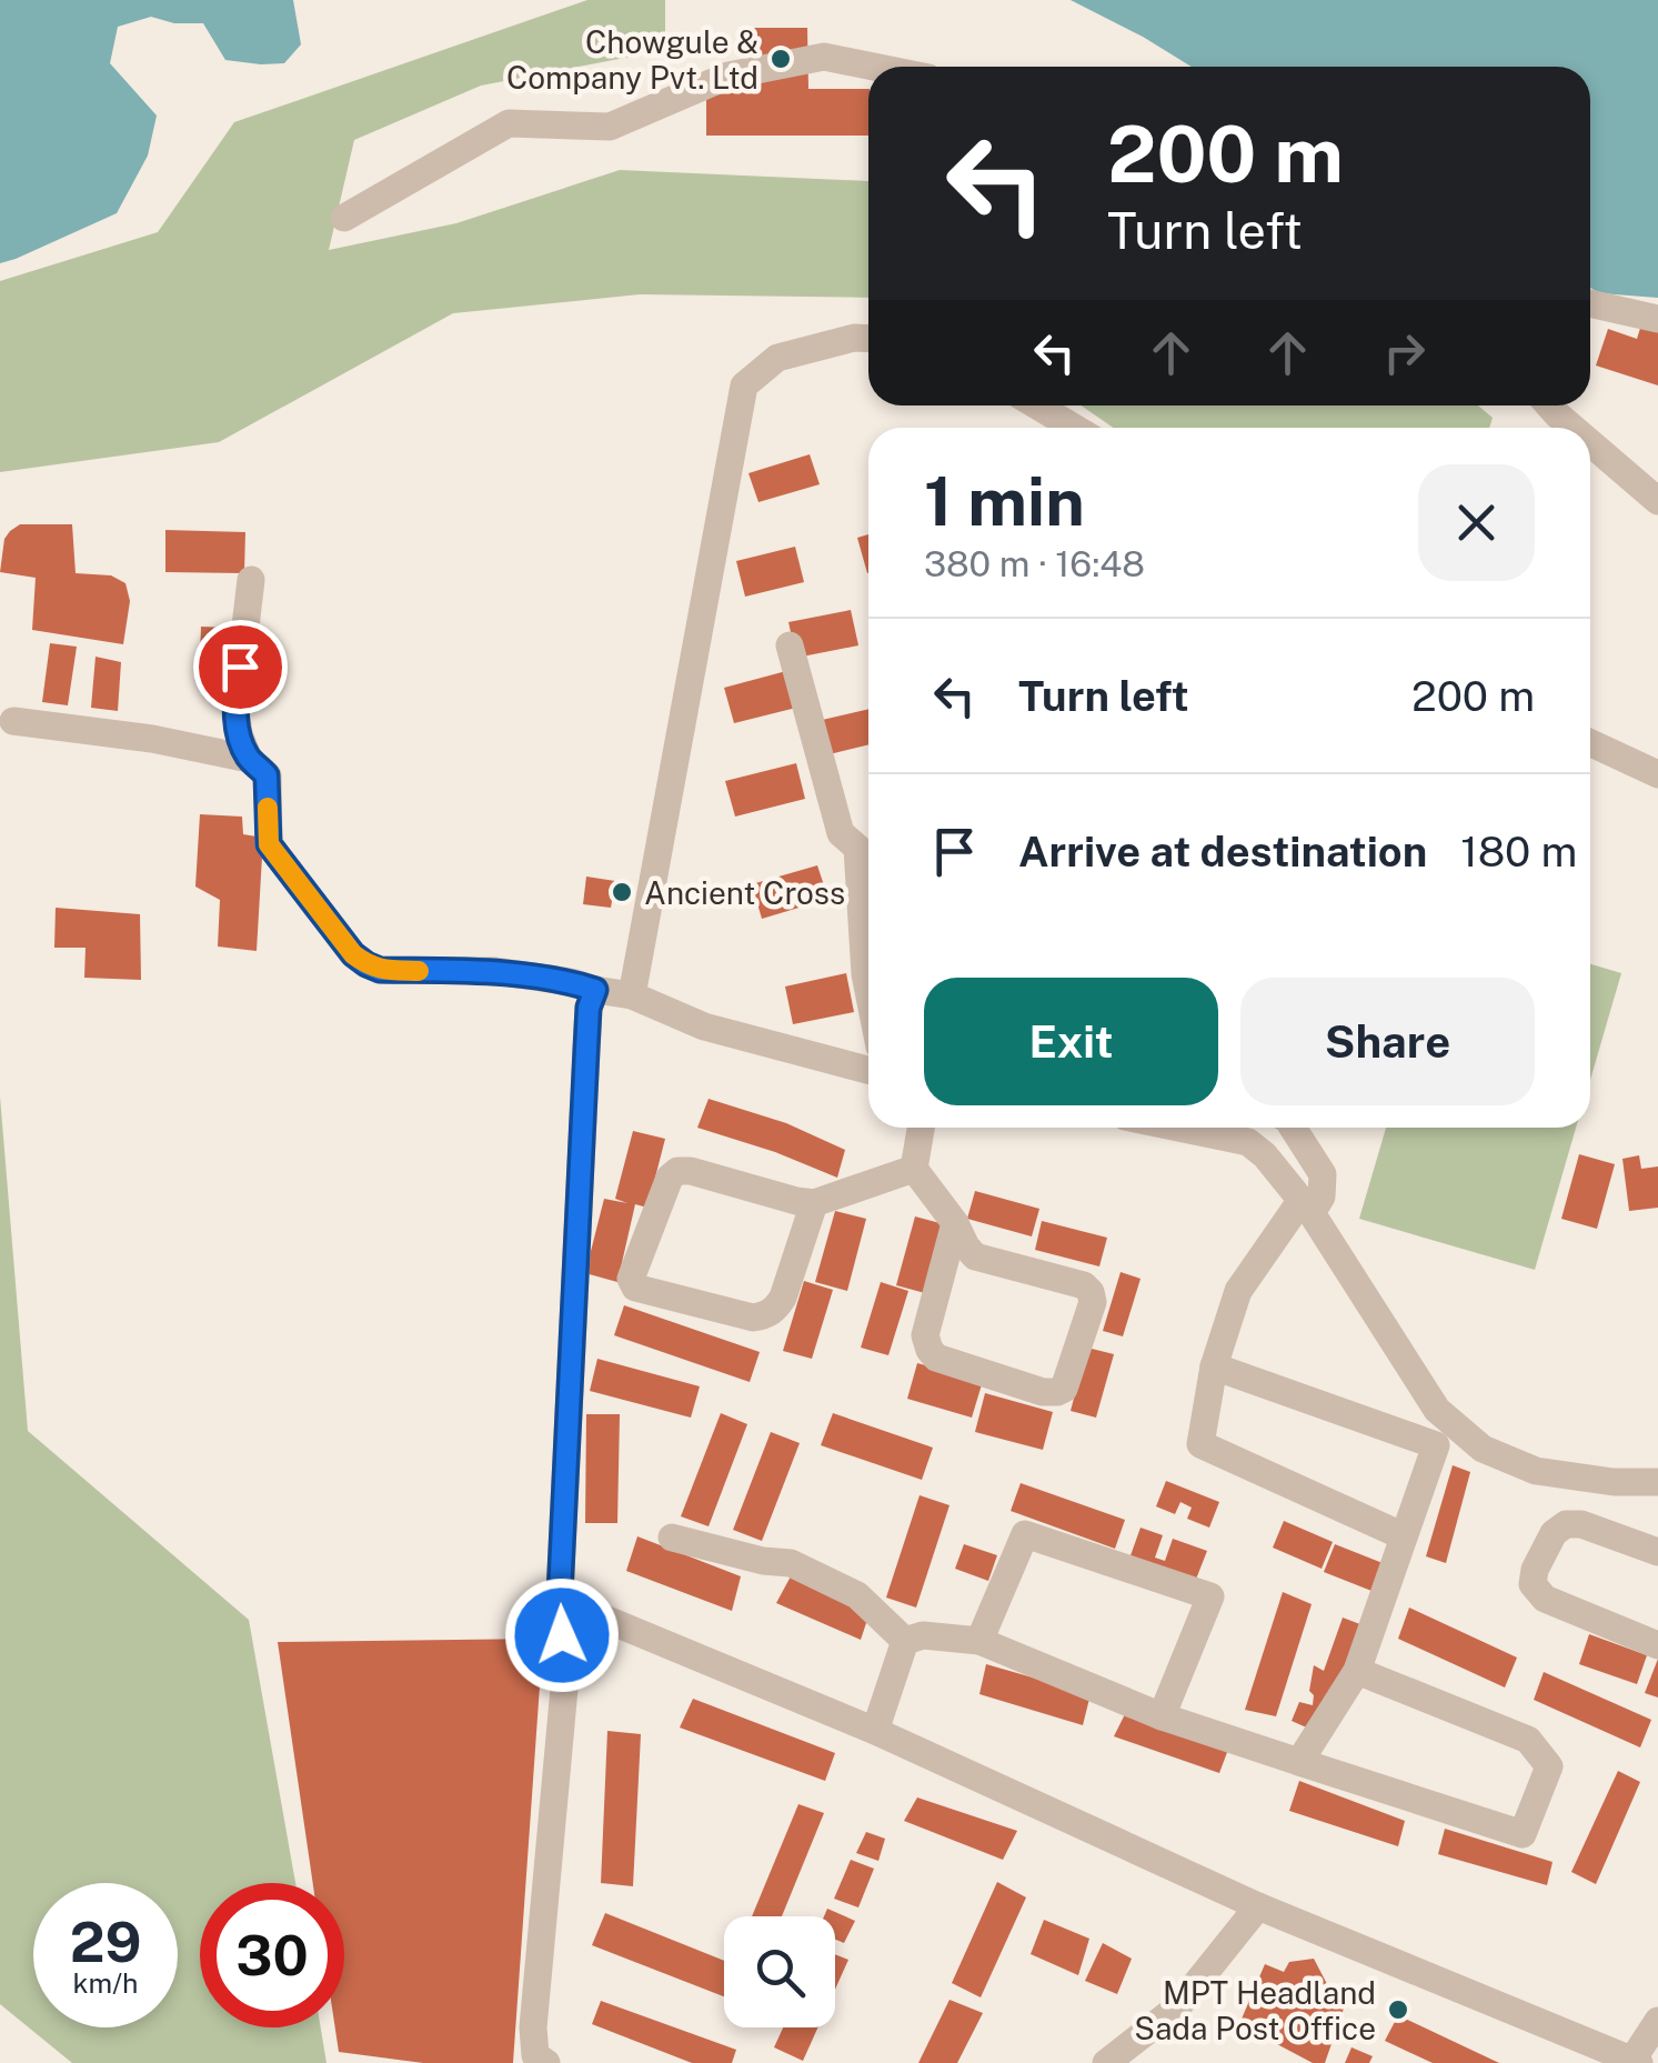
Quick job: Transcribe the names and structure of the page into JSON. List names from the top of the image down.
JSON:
{
  "places": ["Chowgule & Company Pvt. Ltd", "Ancient Cross", "MPT Headland Sada Post Office"],
  "page": {
    "turn": ["200 m", "Turn left"],
    "heading": ["1 min", "380 m · 16:48"],
    "list": [
      {
        "name": "Turn left",
        "value": "200 m"
      },
      {
        "name": "Arrive at destination",
        "value": "180 m"
      }
    ],
    "buttons": ["Exit", "Share"],
    "speed": "29 km/h",
    "limit": "30"
  }
}
